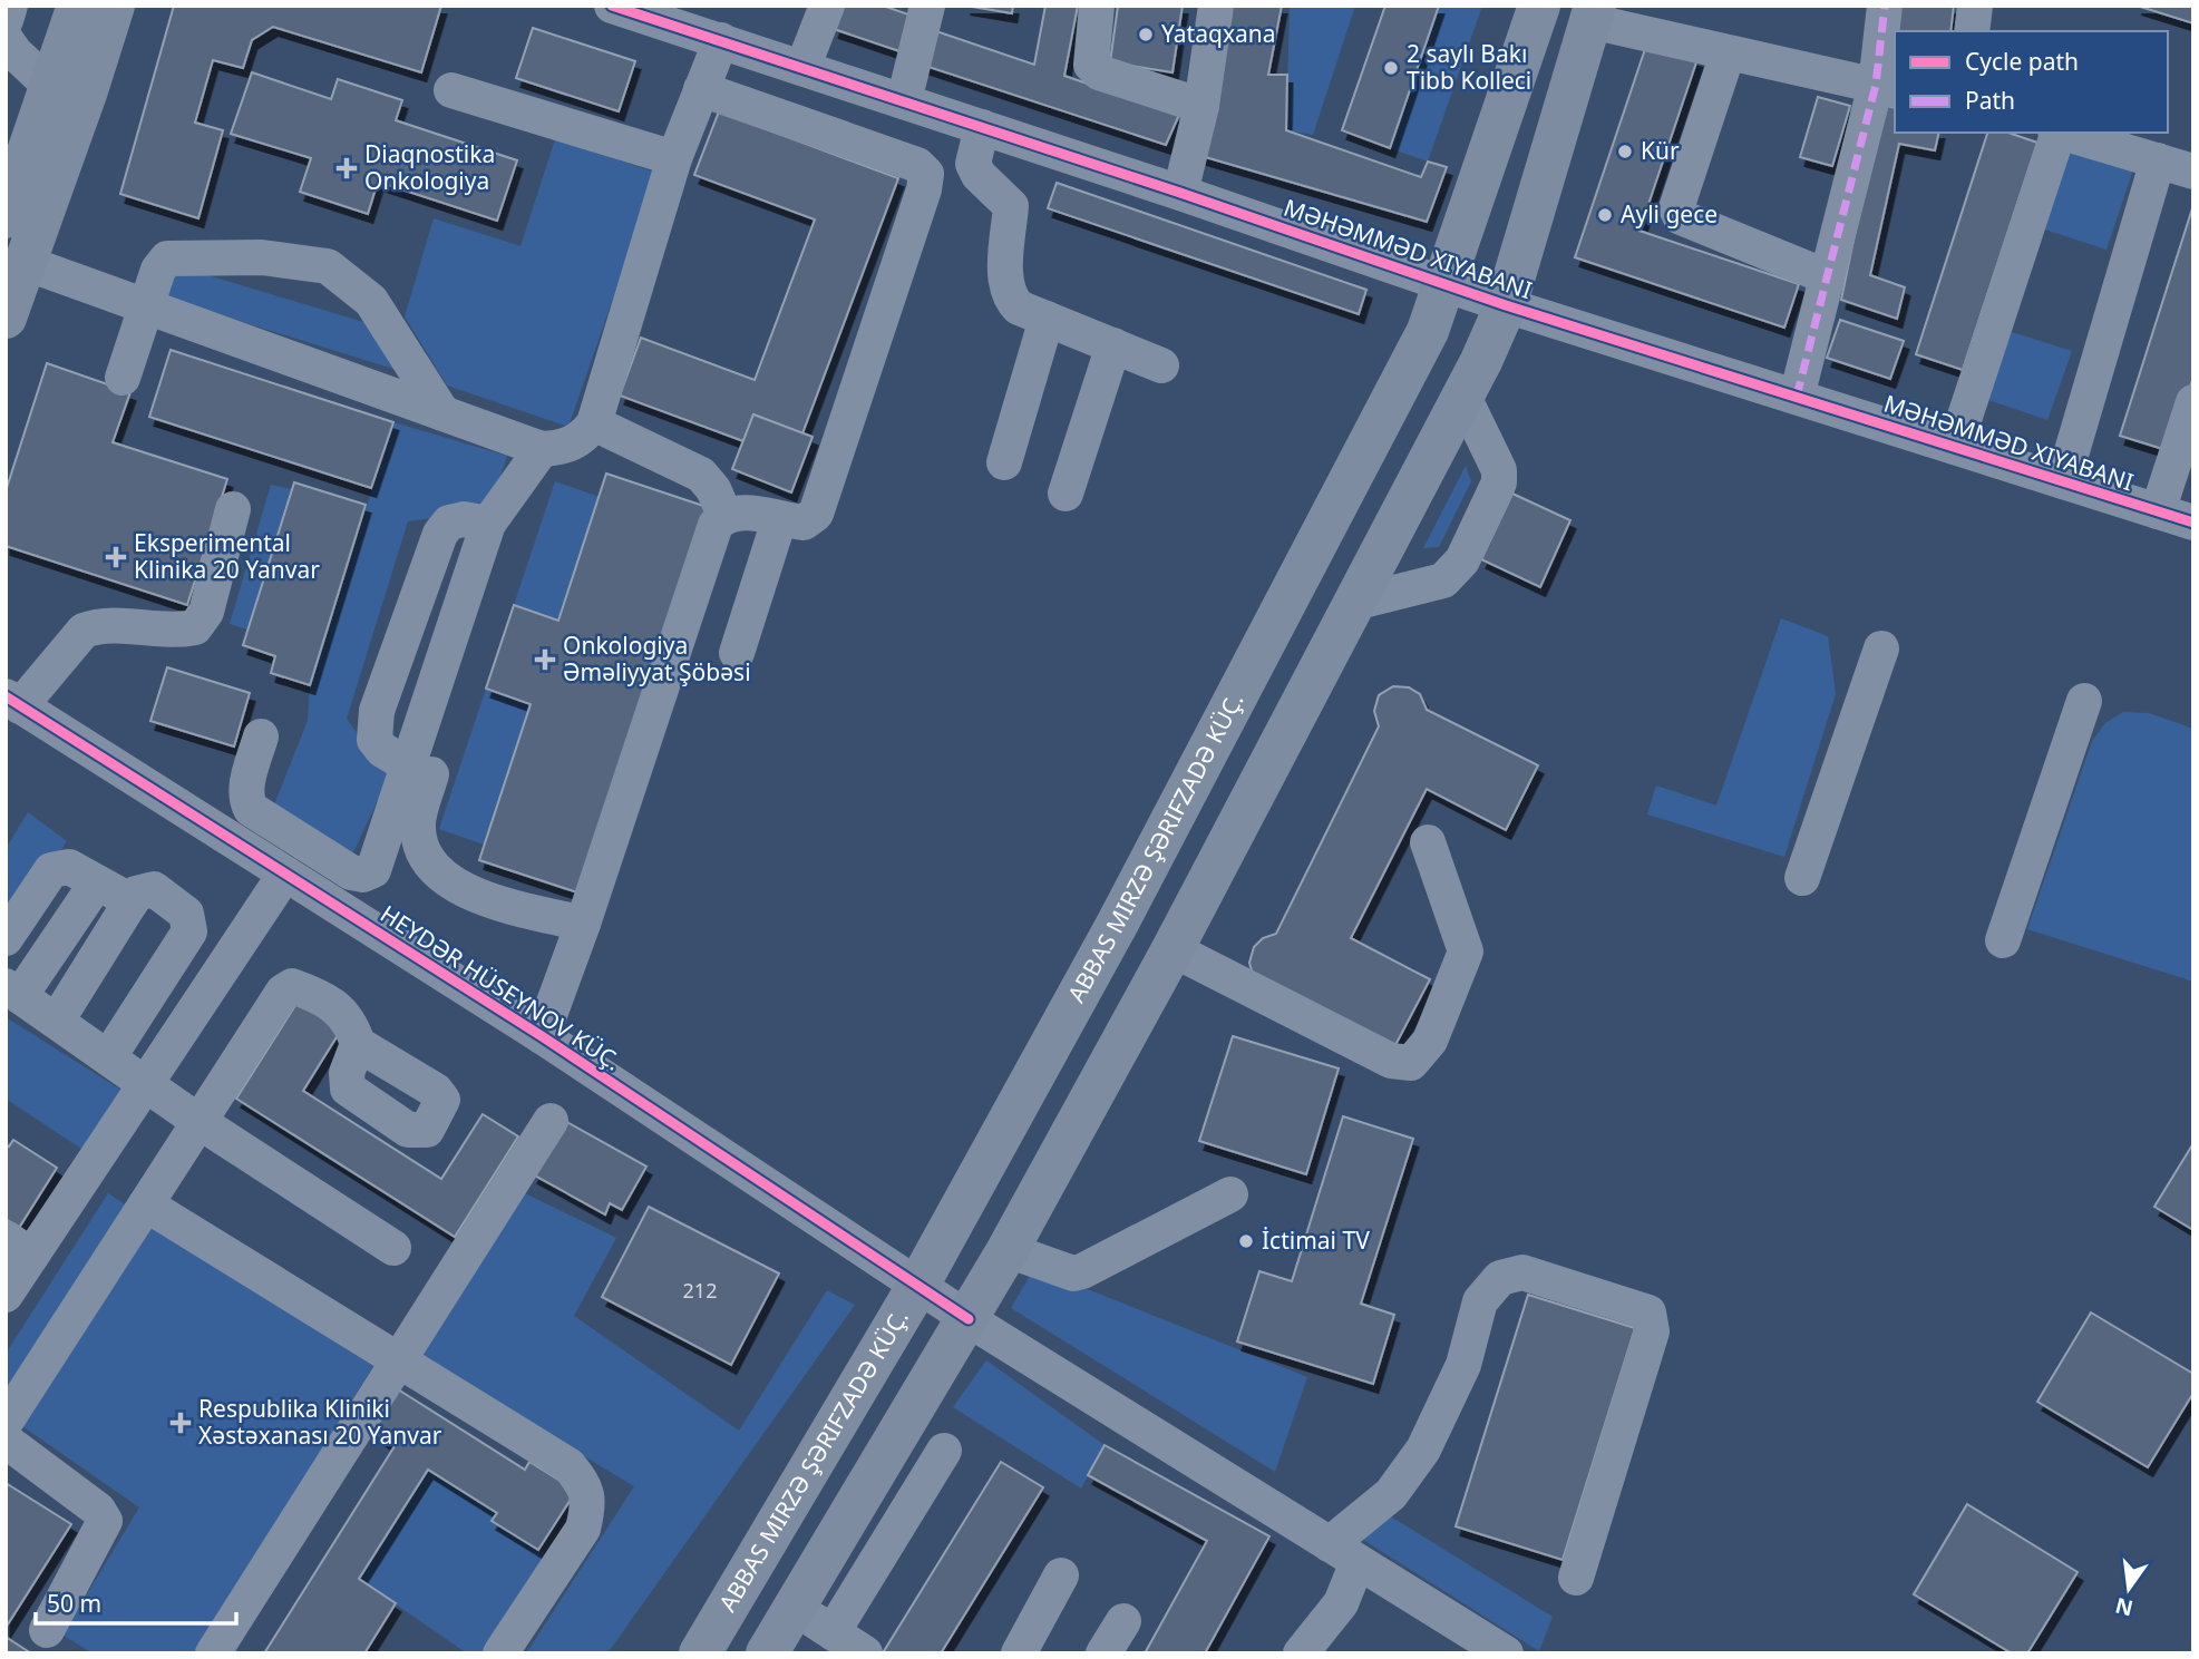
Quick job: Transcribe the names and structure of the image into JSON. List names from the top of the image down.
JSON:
{
  "streets": {
    "main road": ["ABBAS MIRZƏ ŞƏRIFZADƏ KÜÇ."],
    "street": ["MƏHƏMMƏD XIYABANI", "HEYDƏR HÜSEYNOV KÜÇ."]
  },
  "crossings": [
    ["MƏHƏMMƏD XIYABANI", "ABBAS MIRZƏ ŞƏRIFZADƏ KÜÇ."],
    ["ABBAS MIRZƏ ŞƏRIFZADƏ KÜÇ.", "HEYDƏR HÜSEYNOV KÜÇ."]
  ],
  "places": {
    "other": [
      "Yataqxana",
      "2 saylı Bakı Tibb Kolleci",
      "Kür",
      "Ayli gece",
      "İctimai TV"
    ],
    "health": [
      "Diaqnostika Onkologiya",
      "Eksperimental Klinika 20 Yanvar",
      "Onkologiya Əməliyyat Şöbəsi",
      "Respublika Kliniki Xəstəxanası 20 Yanvar"
    ]
  },
  "house_numbers": ["212"],
  "legend": ["Cycle path", "Path"],
  "scale_bar": "50 m",
  "north": "bottom"
}
